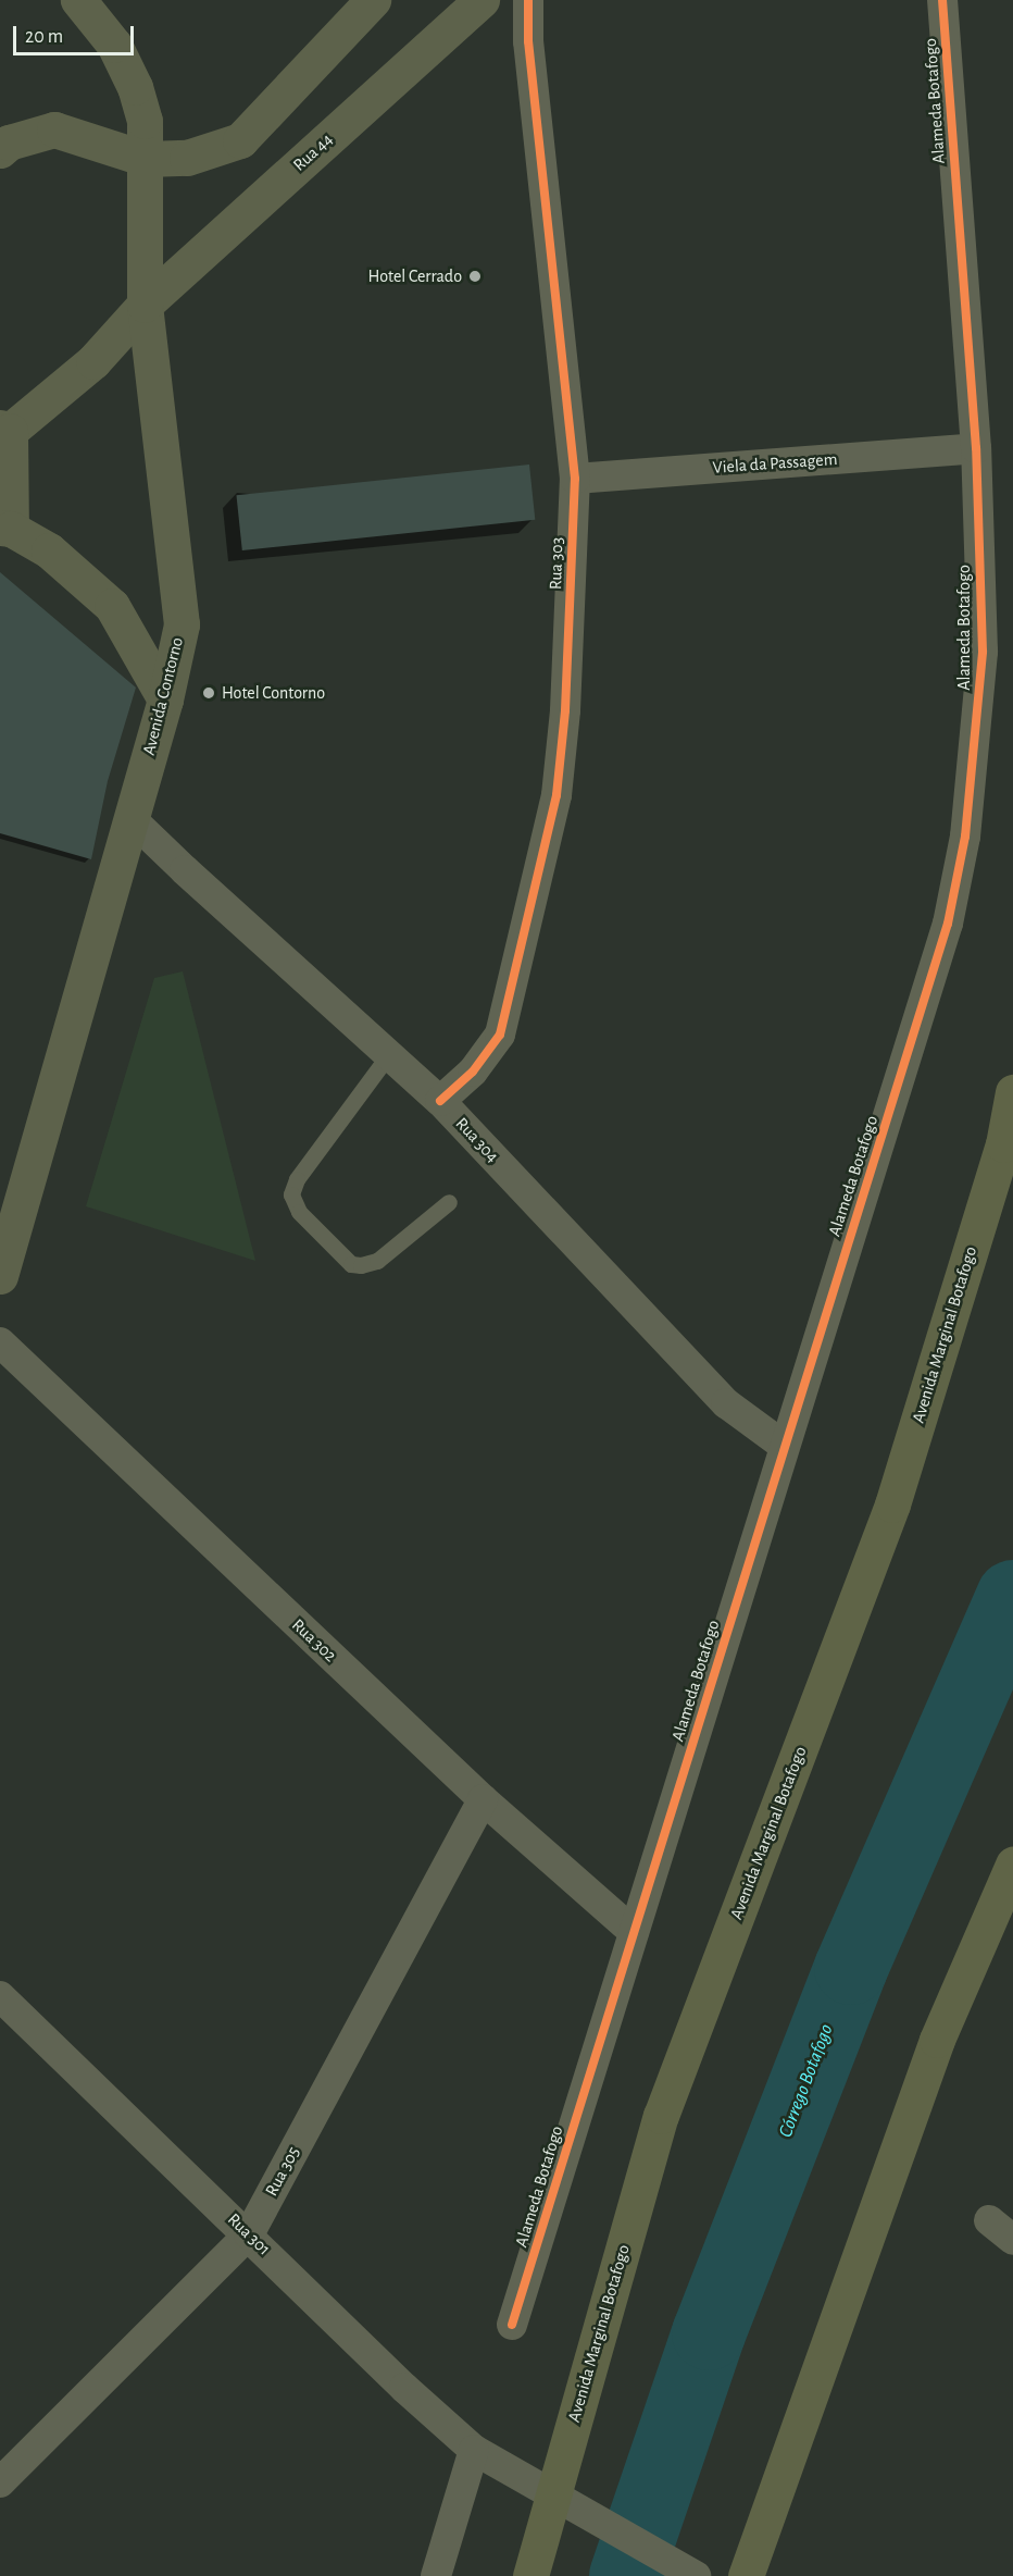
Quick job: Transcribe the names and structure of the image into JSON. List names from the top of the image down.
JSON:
{
  "streets": {
    "main road": ["Rua 44", "Avenida Contorno", "Avenida Marginal Botafogo"],
    "street": [
      "Alameda Botafogo",
      "Viela da Passagem",
      "Rua 303",
      "Rua 304",
      "Rua 302",
      "Rua 305",
      "Rua 301"
    ]
  },
  "crossings": [
    ["Alameda Botafogo", "Viela da Passagem"],
    ["Alameda Botafogo", "Rua 304"],
    ["Alameda Botafogo", "Rua 302"],
    ["Rua 44", "Avenida Contorno"],
    ["Viela da Passagem", "Rua 303"],
    ["Rua 303", "Rua 304"],
    ["Avenida Contorno", "Rua 304"],
    ["Rua 302", "Rua 305"],
    ["Rua 305", "Rua 301"]
  ],
  "water": ["Córrego Botafogo"],
  "places": ["Hotel Cerrado", "Hotel Contorno"],
  "scale_bar": "20 m"
}
